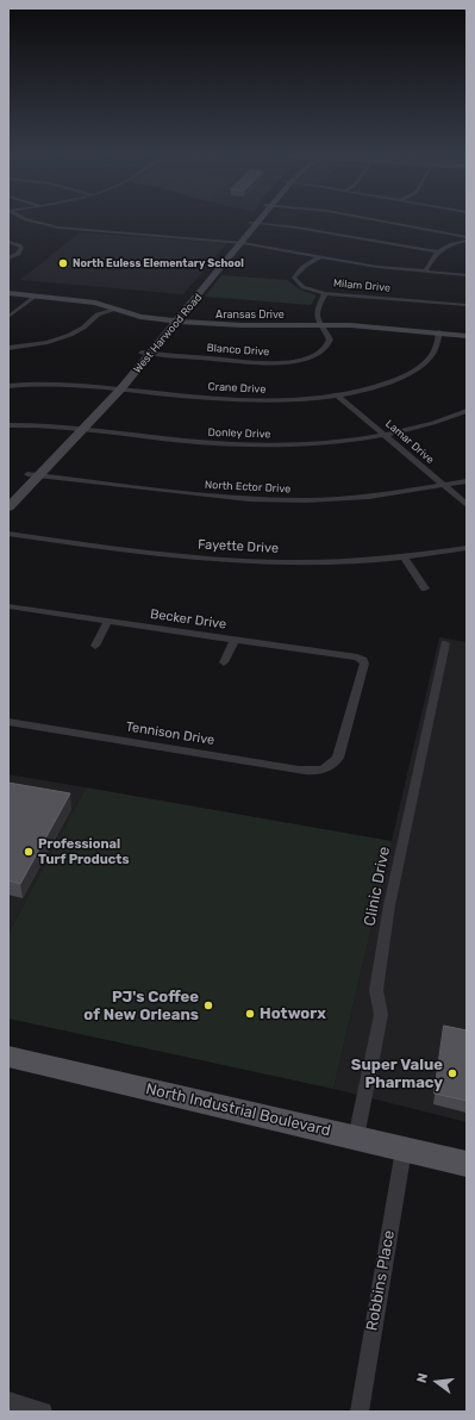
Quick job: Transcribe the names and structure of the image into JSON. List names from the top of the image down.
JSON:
{
  "streets": {
    "main road": ["Aransas Drive", "West Harwood Road", "North Industrial Boulevard"],
    "street": [
      "Milam Drive",
      "Blanco Drive",
      "Crane Drive",
      "Donley Drive",
      "Lamar Drive",
      "North Ector Drive",
      "Fayette Drive",
      "Becker Drive",
      "Tennison Drive",
      "Clinic Drive",
      "Robbins Place"
    ]
  },
  "crossings": [
    ["Milam Drive", "Blanco Drive"],
    ["Aransas Drive", "West Harwood Road"],
    ["Aransas Drive", "Blanco Drive"],
    ["Aransas Drive", "Crane Drive"],
    ["West Harwood Road", "Blanco Drive"],
    ["West Harwood Road", "Crane Drive"],
    ["West Harwood Road", "Donley Drive"],
    ["West Harwood Road", "North Ector Drive"],
    ["Crane Drive", "Lamar Drive"],
    ["Donley Drive", "Lamar Drive"],
    ["Lamar Drive", "North Ector Drive"],
    ["Becker Drive", "Tennison Drive"],
    ["Clinic Drive", "North Industrial Boulevard"],
    ["North Industrial Boulevard", "Robbins Place"]
  ],
  "places": [
    "North Euless Elementary School",
    "Professional Turf Products",
    "PJ's Coffee of New Orleans",
    "Hotworx",
    "Super Value Pharmacy"
  ],
  "north": "left"
}
